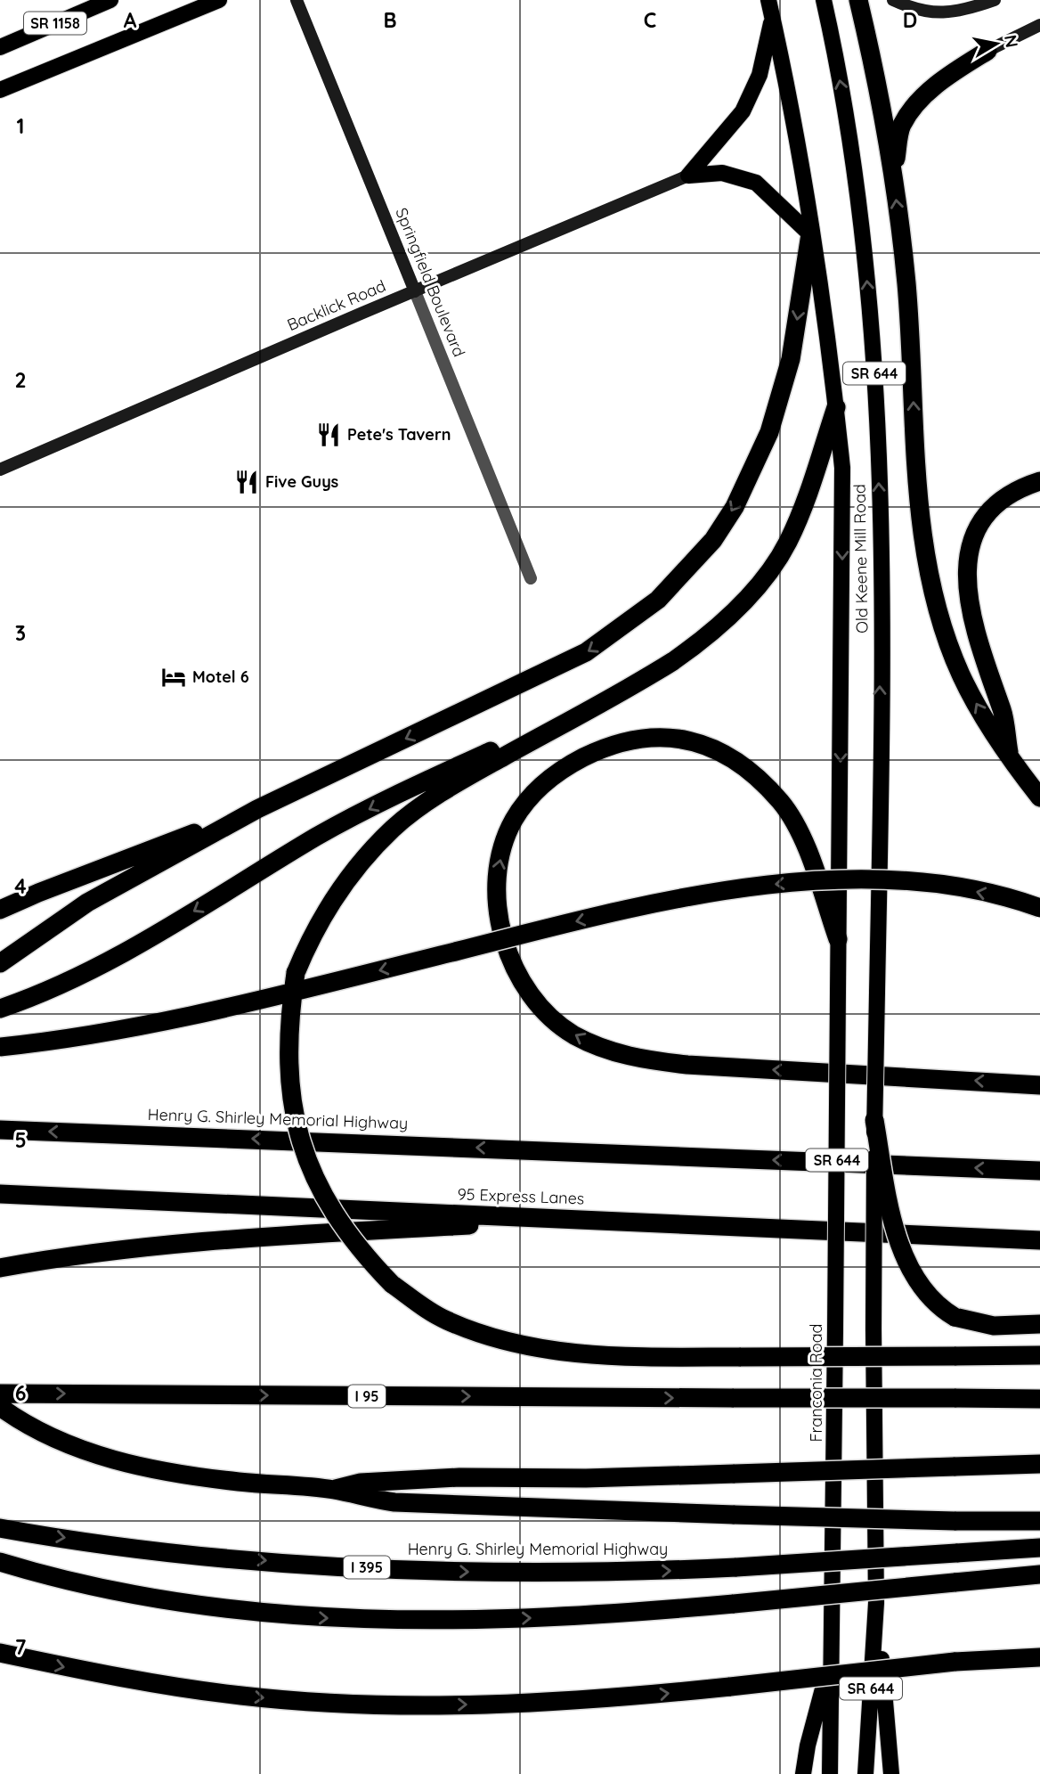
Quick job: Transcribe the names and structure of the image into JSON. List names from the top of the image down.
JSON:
{
  "streets": {
    "highway": [
      "Henry G. Shirley Memorial Highway",
      "95 Express Lanes",
      "I 95",
      "I 395"
    ],
    "main road": [
      "SR 1158",
      "Springfield Boulevard",
      "Backlick Road",
      "SR 644",
      "Old Keene Mill Road",
      "Franconia Road"
    ]
  },
  "crossings": [
    ["Springfield Boulevard", "Backlick Road"],
    ["SR 644", "Old Keene Mill Road"],
    ["Old Keene Mill Road", "Franconia Road"]
  ],
  "places": {
    "restaurant": ["Pete's Tavern", "Five Guys"],
    "hotel": ["Motel 6"]
  },
  "north": "right",
  "grid": {
    "columns": [
      "A",
      "B",
      "C",
      "D"
    ],
    "rows": [
      "1",
      "2",
      "3",
      "4",
      "5",
      "6",
      "7"
    ]
  }
}
